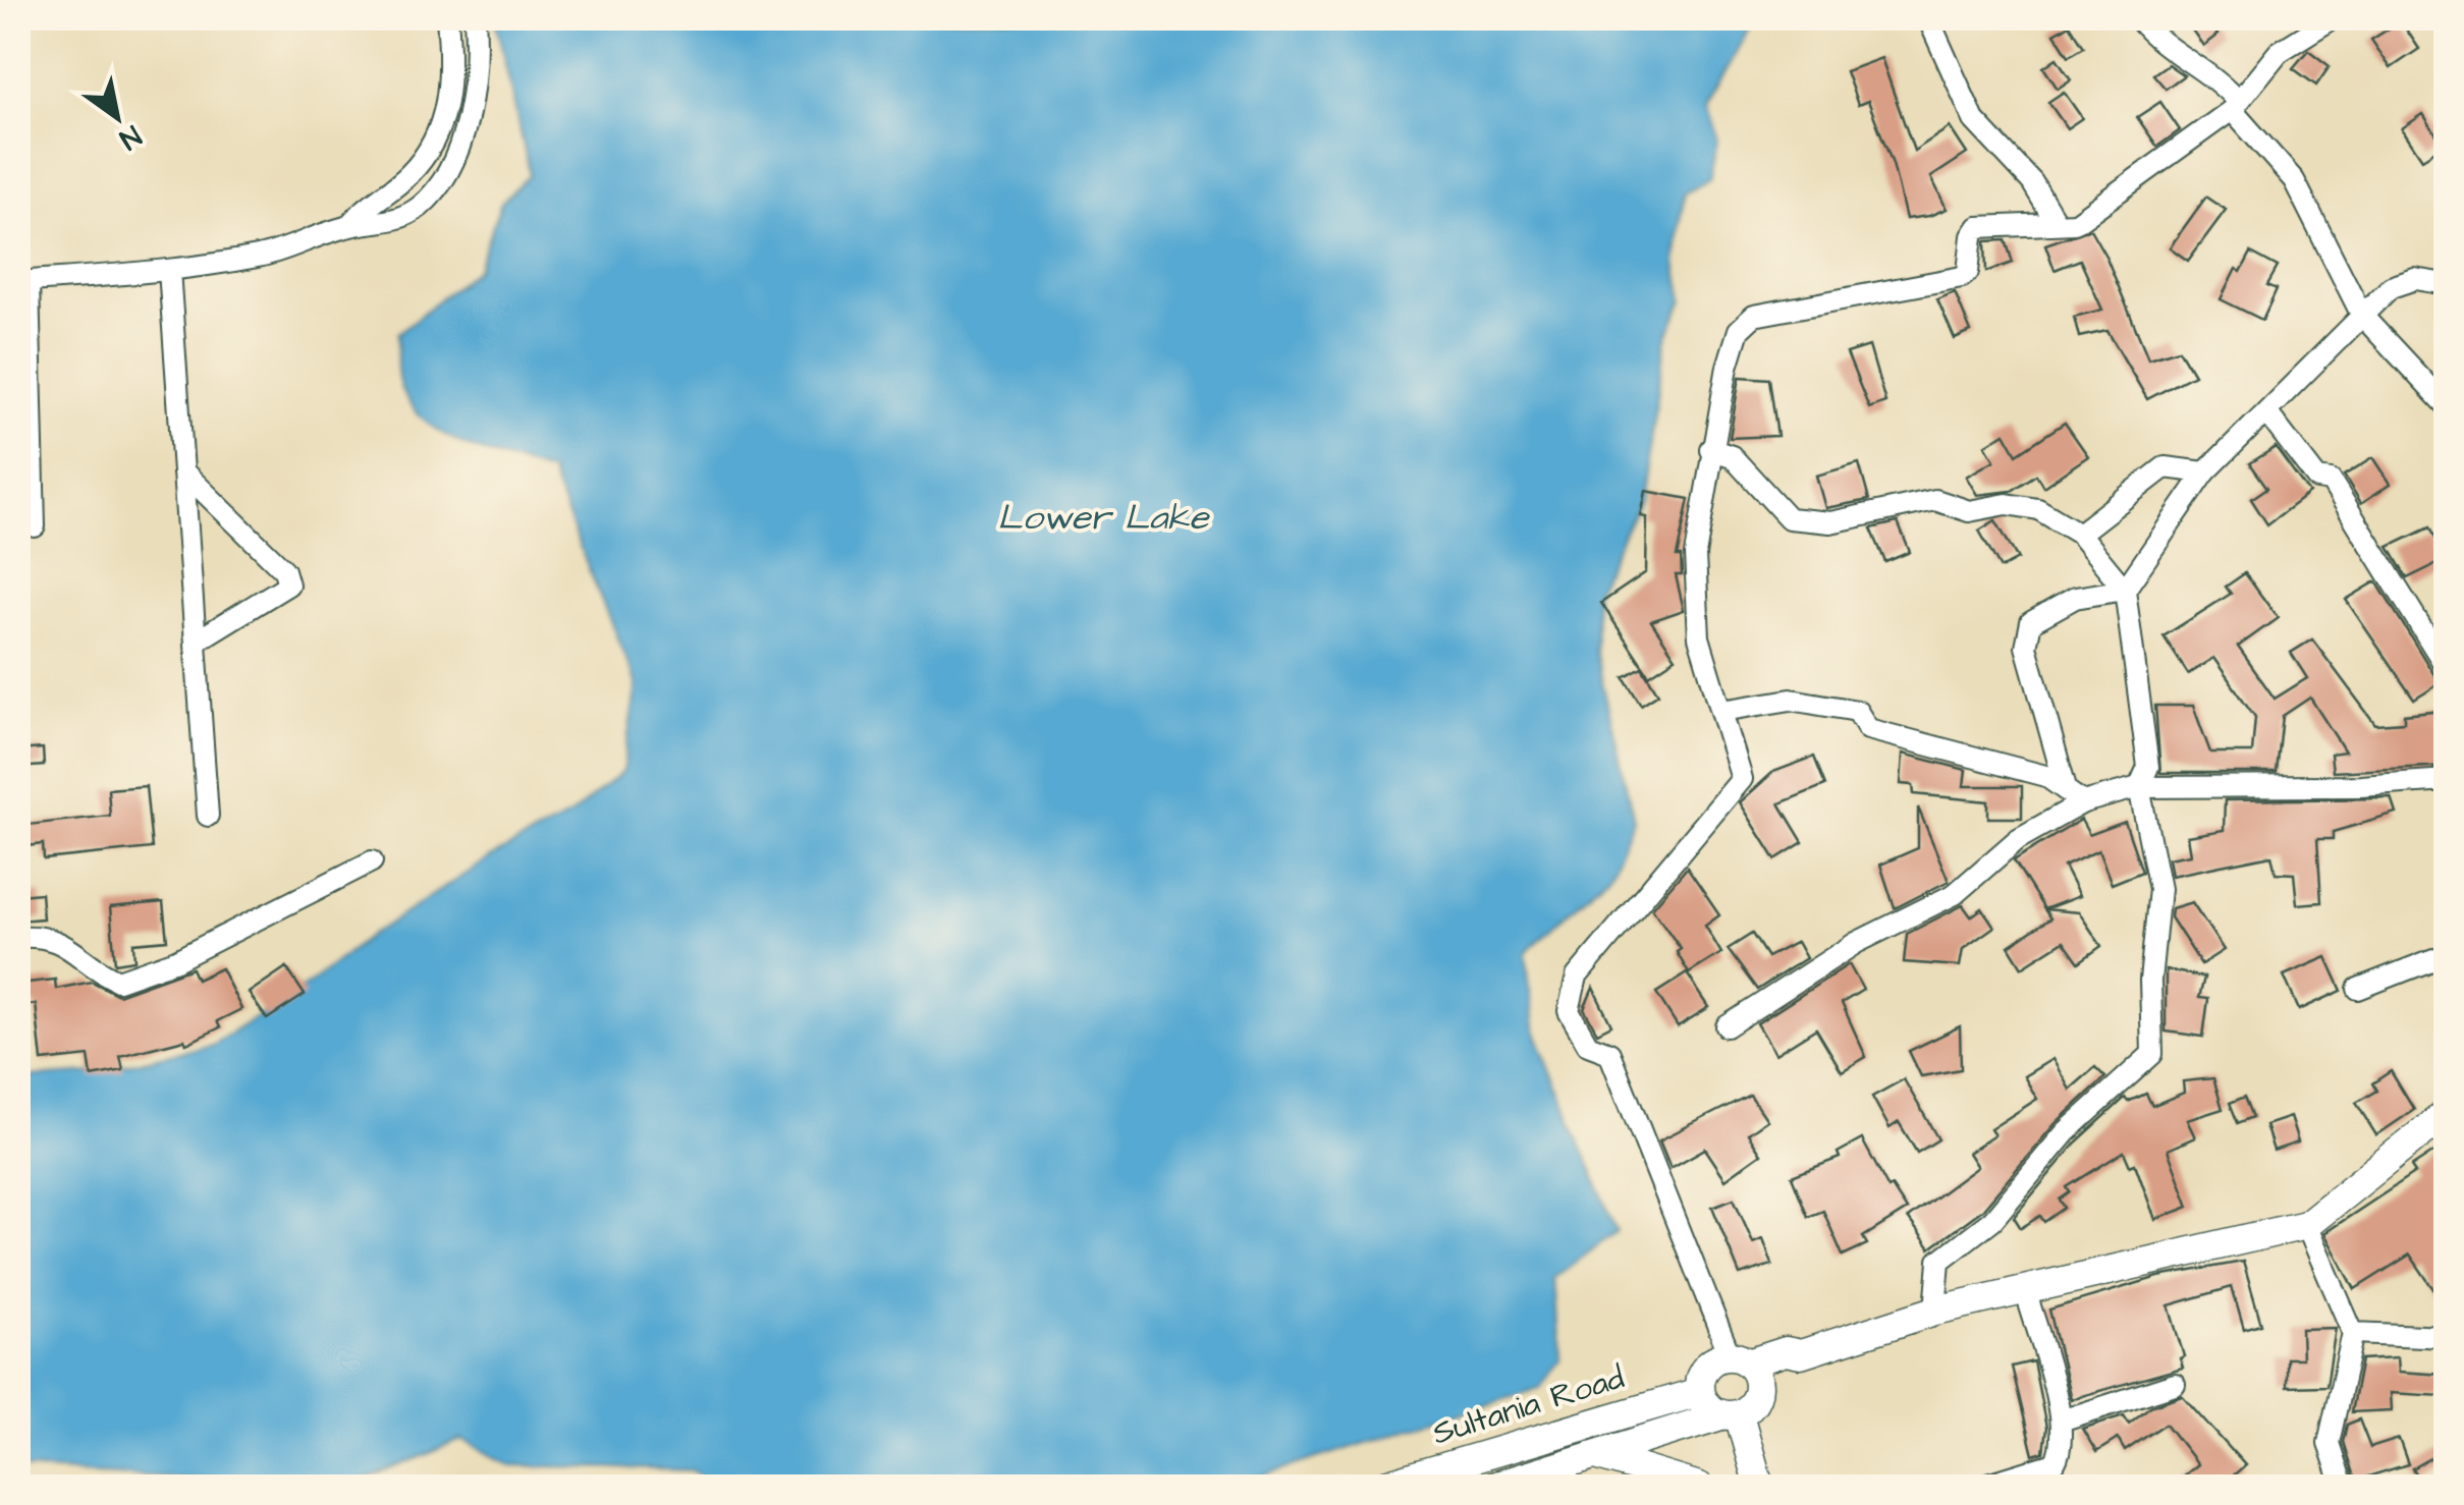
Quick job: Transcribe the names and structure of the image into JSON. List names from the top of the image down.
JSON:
{
  "streets": {
    "main road": ["Sultania Road"]
  },
  "water": ["Lower Lake"],
  "north": "bottom right"
}
